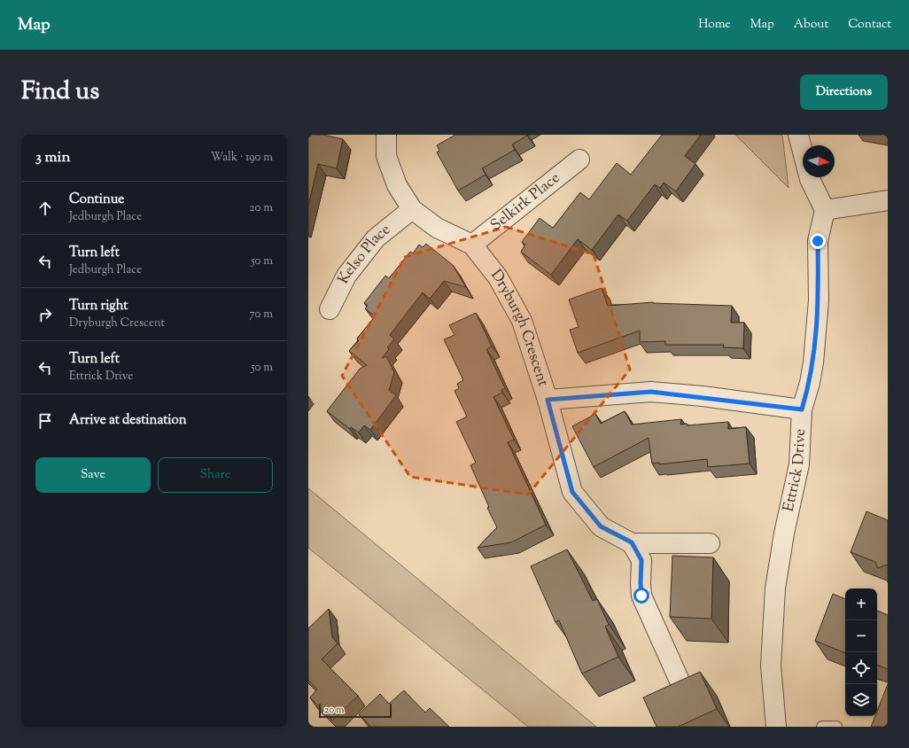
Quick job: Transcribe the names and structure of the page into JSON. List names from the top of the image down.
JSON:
{
  "streets": {
    "street": [
      "Selkirk Place",
      "Kelso Place",
      "Dryburgh Crescent",
      "Ettrick Drive"
    ]
  },
  "crossings": [
    ["Selkirk Place", "Dryburgh Crescent"],
    ["Kelso Place", "Dryburgh Crescent"],
    ["Dryburgh Crescent", "Ettrick Drive"]
  ],
  "scale_bar": "20 m",
  "north": "right",
  "page": {
    "header": "Map",
    "nav": [
      "Home",
      "Map",
      "About",
      "Contact"
    ],
    "title": "Find us",
    "buttons": [
      "Directions",
      ["Save", "Share"]
    ],
    "heading": ["3 min", "Walk · 190 m"],
    "list": [
      ["Continue", "Jedburgh Place", "20 m"],
      ["Turn left", "Jedburgh Place", "50 m"],
      ["Turn right", "Dryburgh Crescent", "70 m"],
      ["Turn left", "Ettrick Drive", "50 m"],
      "Arrive at destination"
    ],
    "map_buttons": ["+", "−"],
    "scale": "20 m"
  }
}
